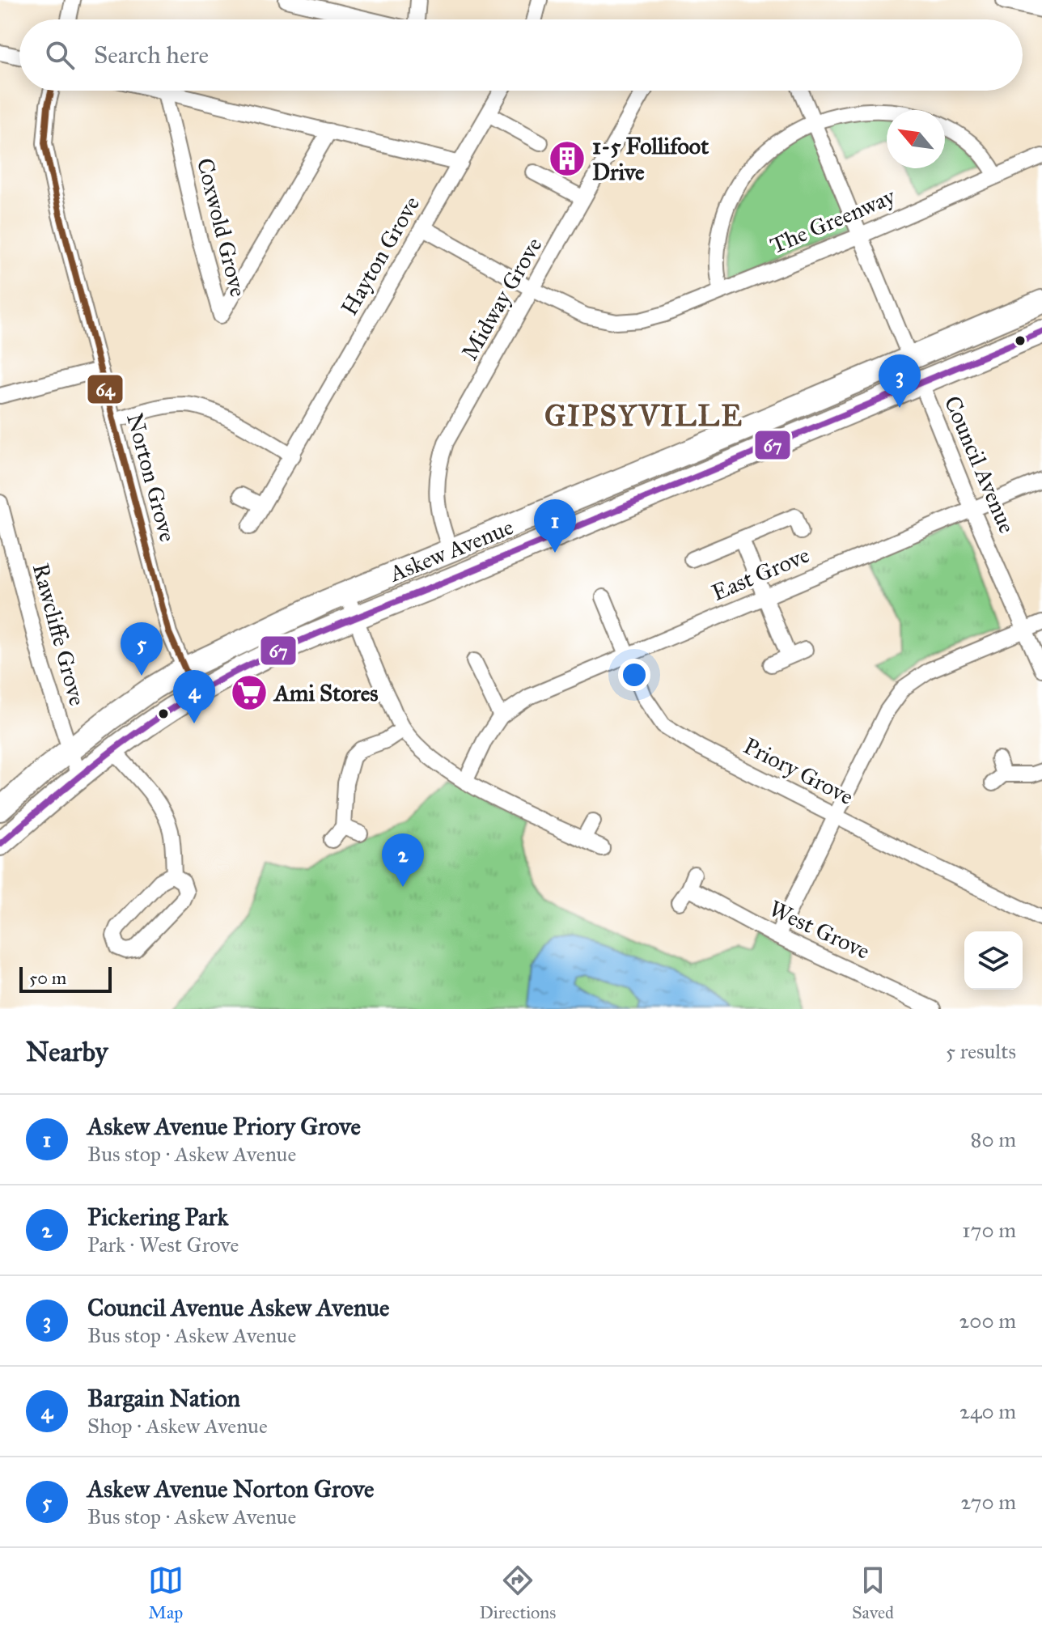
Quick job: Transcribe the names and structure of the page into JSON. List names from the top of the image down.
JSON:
{
  "streets": {
    "main road": ["Askew Avenue"],
    "street": [
      "The Greenway",
      "Coxwold Grove",
      "Hayton Grove",
      "Midway Grove",
      "Council Avenue",
      "Norton Grove",
      "East Grove",
      "Rawcliffe Grove",
      "Priory Grove",
      "West Grove"
    ]
  },
  "crossings": [
    ["The Greenway", "Hayton Grove"],
    ["The Greenway", "Midway Grove"],
    ["Midway Grove", "Askew Avenue"],
    ["Council Avenue", "Askew Avenue"],
    ["Council Avenue", "East Grove"],
    ["Norton Grove", "Askew Avenue"],
    ["Askew Avenue", "Rawcliffe Grove"],
    ["East Grove", "Priory Grove"]
  ],
  "districts": ["GIPSYVILLE"],
  "places": {
    "building": ["1-5 Follifoot Drive"],
    "supermarket": ["Ami Stores"]
  },
  "lines": ["transit line 64", "transit line 67"],
  "scale_bar": "50 m",
  "north": "top left",
  "page": {
    "search": "Search here",
    "pins": [
      "3",
      "1",
      "5",
      "4",
      "2"
    ],
    "scale": "50 m",
    "heading": ["Nearby", "5 results"],
    "list": [
      {
        "mark": "1",
        "name": "Askew Avenue Priory Grove",
        "note": "Bus stop · Askew Avenue",
        "value": "80 m"
      },
      {
        "mark": "2",
        "name": "Pickering Park",
        "note": "Park · West Grove",
        "value": "170 m"
      },
      {
        "mark": "3",
        "name": "Council Avenue Askew Avenue",
        "note": "Bus stop · Askew Avenue",
        "value": "200 m"
      },
      {
        "mark": "4",
        "name": "Bargain Nation",
        "note": "Shop · Askew Avenue",
        "value": "240 m"
      },
      {
        "mark": "5",
        "name": "Askew Avenue Norton Grove",
        "note": "Bus stop · Askew Avenue",
        "value": "270 m"
      }
    ],
    "nav": ["Map", "Directions", "Saved"]
  }
}
